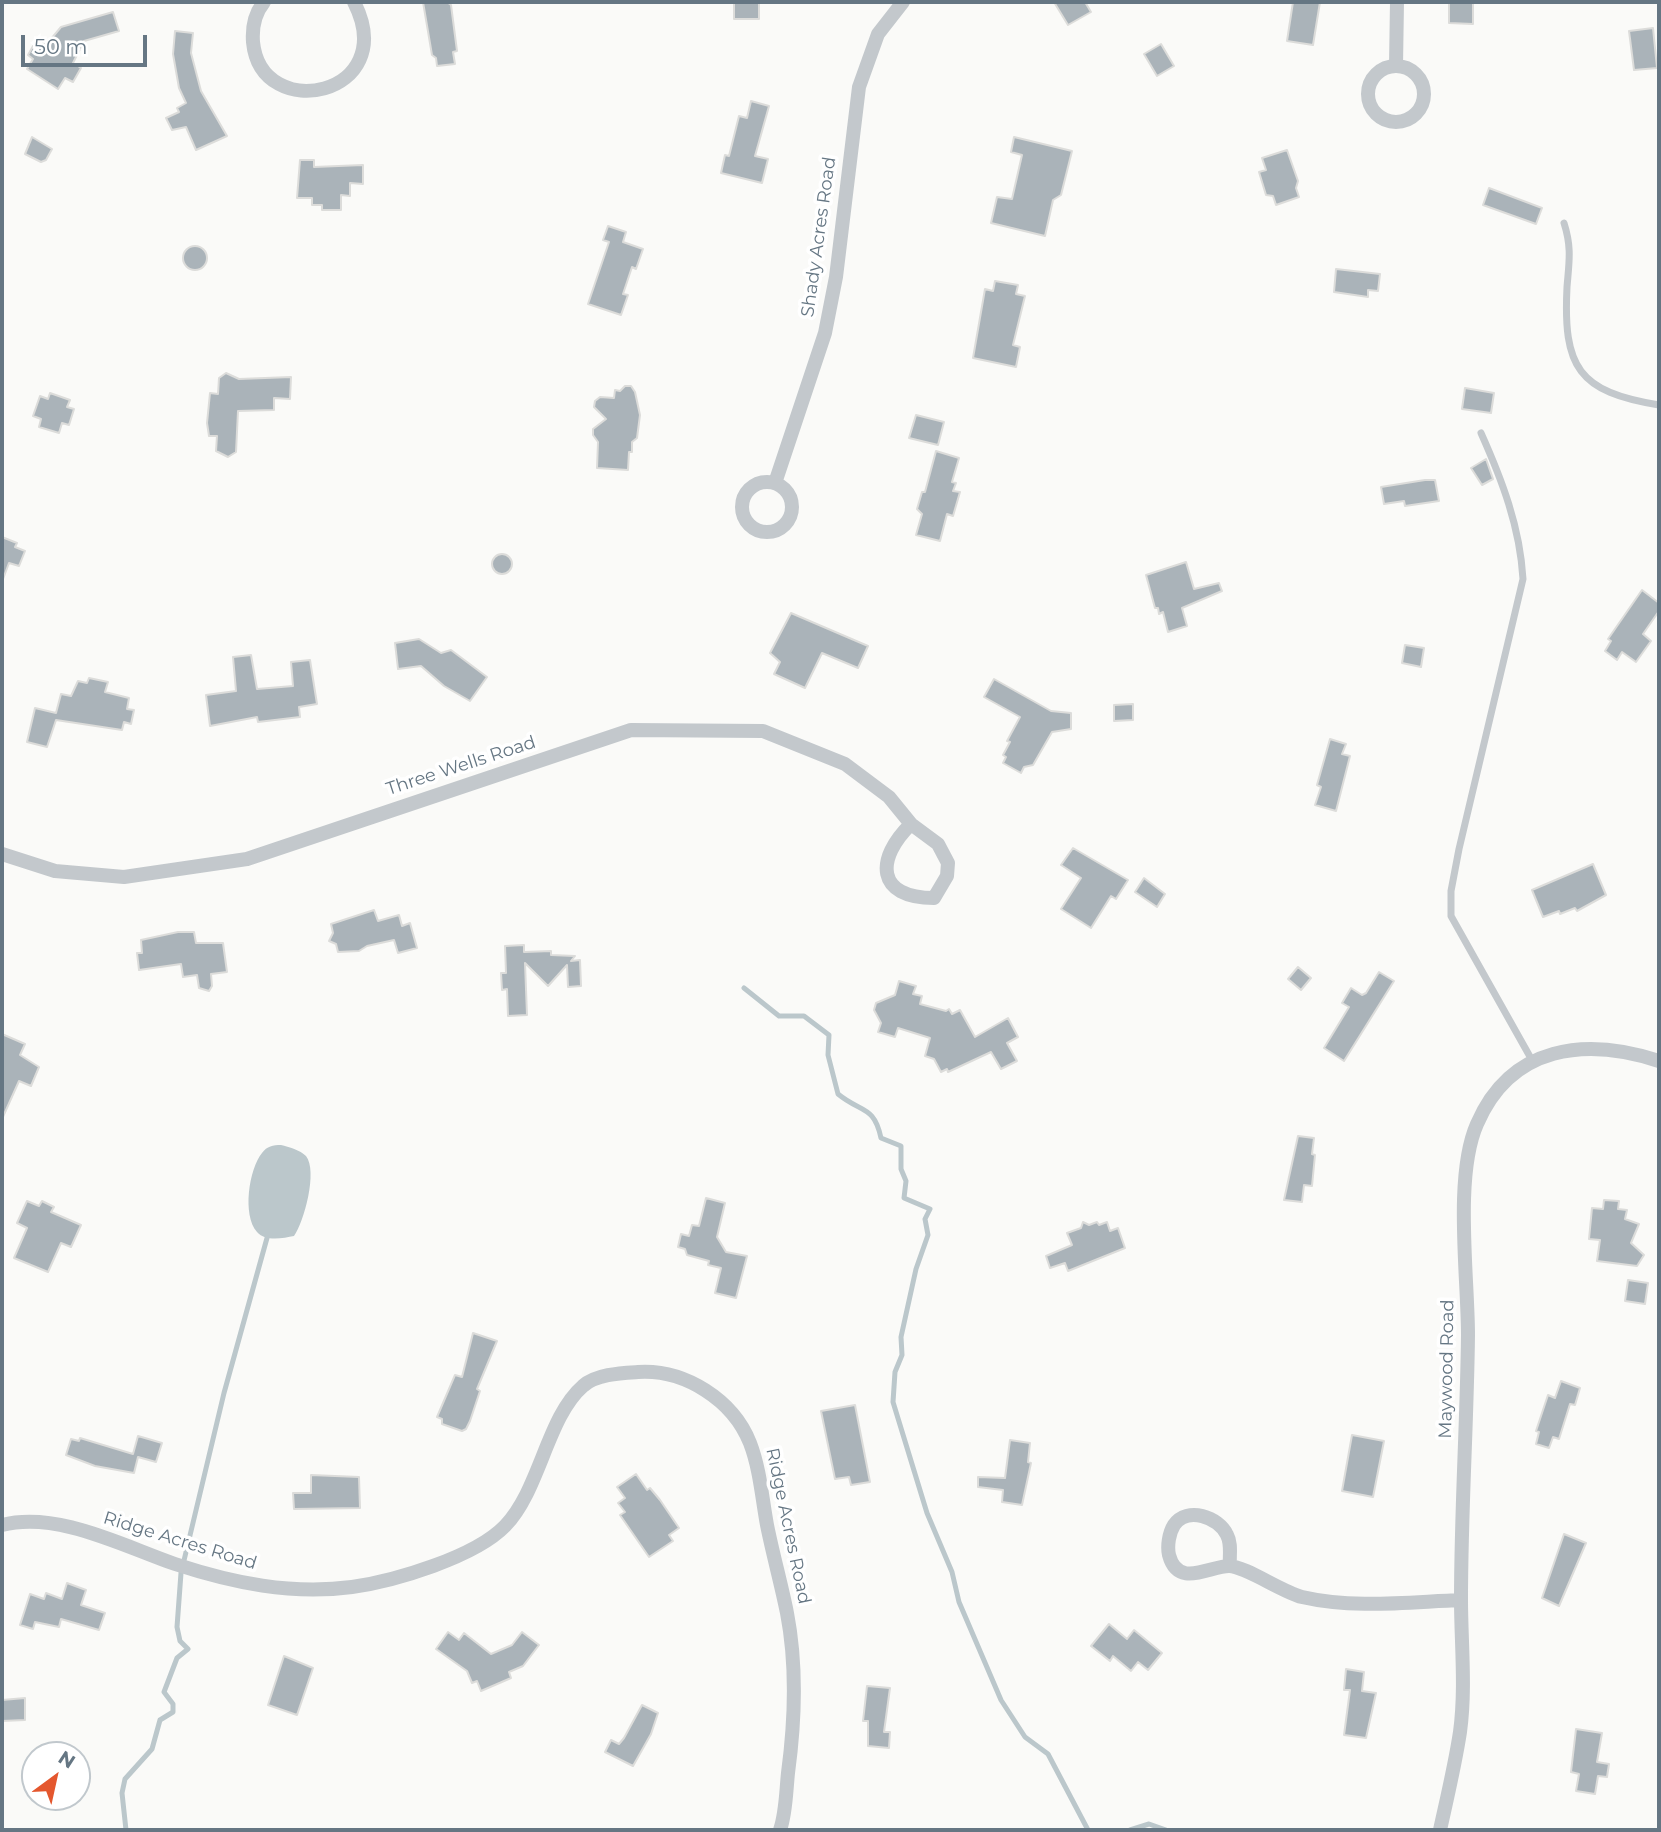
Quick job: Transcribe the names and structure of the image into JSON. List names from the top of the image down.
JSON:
{
  "streets": {
    "street": [
      "Shady Acres Road",
      "Three Wells Road",
      "Maywood Road",
      "Ridge Acres Road"
    ]
  },
  "scale_bar": "50 m",
  "north": "top right"
}
